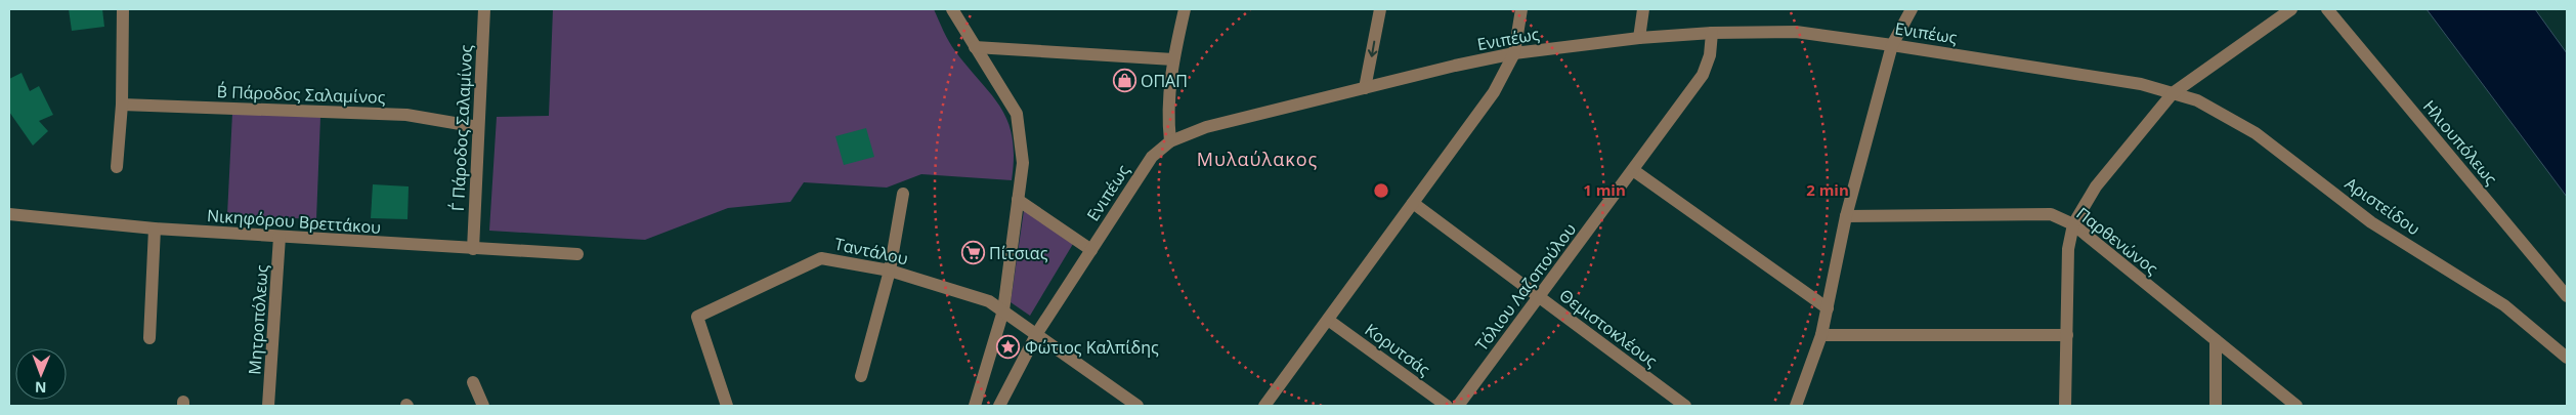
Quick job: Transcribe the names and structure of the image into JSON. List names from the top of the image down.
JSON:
{
  "streets": {
    "street": [
      "Ενιπέως",
      "Β΄ Πάροδος Σαλαμίνος",
      "Γ΄ Πάροδος Σαλαμίνος",
      "Ηλιουπόλεως",
      "Αριστείδου",
      "Νικηφόρου Βρεττάκου",
      "Παρθενώνος",
      "Ταντάλου",
      "Τόλιου Λαζοπούλου",
      "Μητροπόλεως",
      "Θεμιστοκλέους",
      "Κορυτσάς"
    ]
  },
  "crossings": [
    ["Ενιπέως", "Αριστείδου"],
    ["Ενιπέως", "Ταντάλου"],
    ["Ενιπέως", "Τόλιου Λαζοπούλου"],
    ["Β΄ Πάροδος Σαλαμίνος", "Γ΄ Πάροδος Σαλαμίνος"],
    ["Γ΄ Πάροδος Σαλαμίνος", "Νικηφόρου Βρεττάκου"],
    ["Νικηφόρου Βρεττάκου", "Μητροπόλεως"],
    ["Τόλιου Λαζοπούλου", "Θεμιστοκλέους"]
  ],
  "districts": ["Μυλαύλακος"],
  "places": {
    "shop": ["ΟΠΑΠ"],
    "supermarket": ["Πίτσιας"],
    "place": ["Φώτιος Καλπίδης"]
  },
  "north": "bottom",
  "rings": ["1 min", "2 min"]
}
